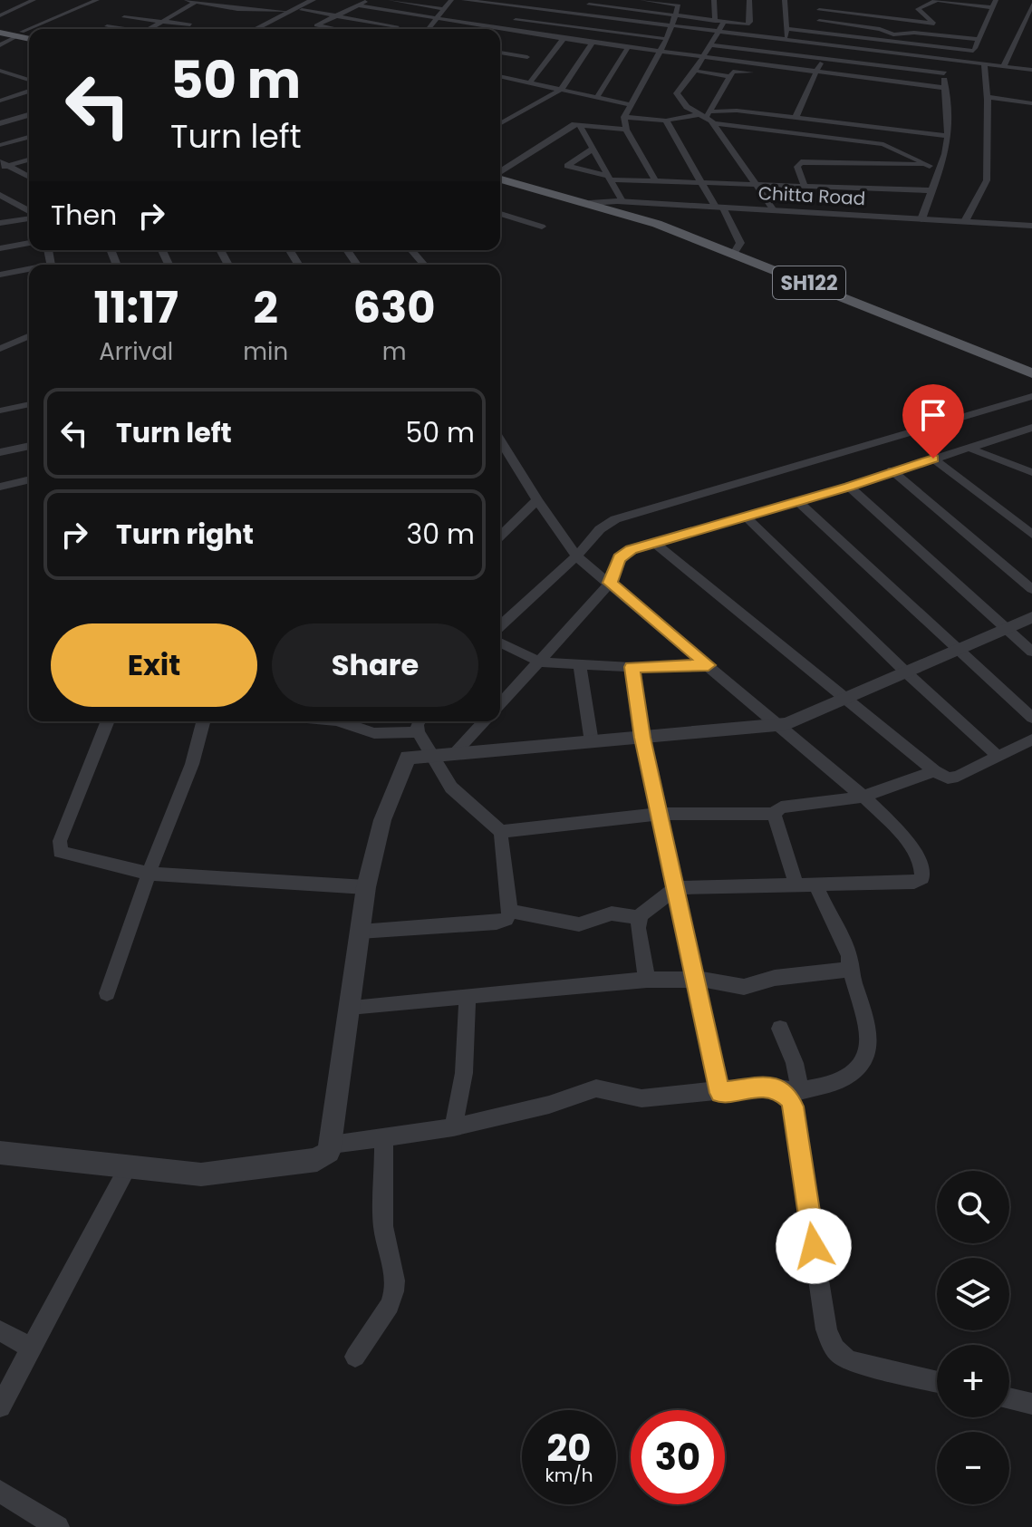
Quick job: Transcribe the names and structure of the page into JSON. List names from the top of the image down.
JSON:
{
  "streets": {
    "main road": ["SH122"],
    "street": ["Chitta Road"]
  },
  "crossings": [
    ["Chitta Road", "SH122"]
  ],
  "page": {
    "turn": ["50 m", "Turn left"],
    "then": "Then",
    "eta": [
      "11:17",
      "Arrival",
      "2",
      "min",
      "630",
      "m"
    ],
    "list": [
      {
        "name": "Turn left",
        "value": "50 m"
      },
      {
        "name": "Turn right",
        "value": "30 m"
      }
    ],
    "buttons": ["Exit", "Share"],
    "map_buttons": ["+", "−"],
    "speed": "20 km/h",
    "limit": "30"
  }
}
